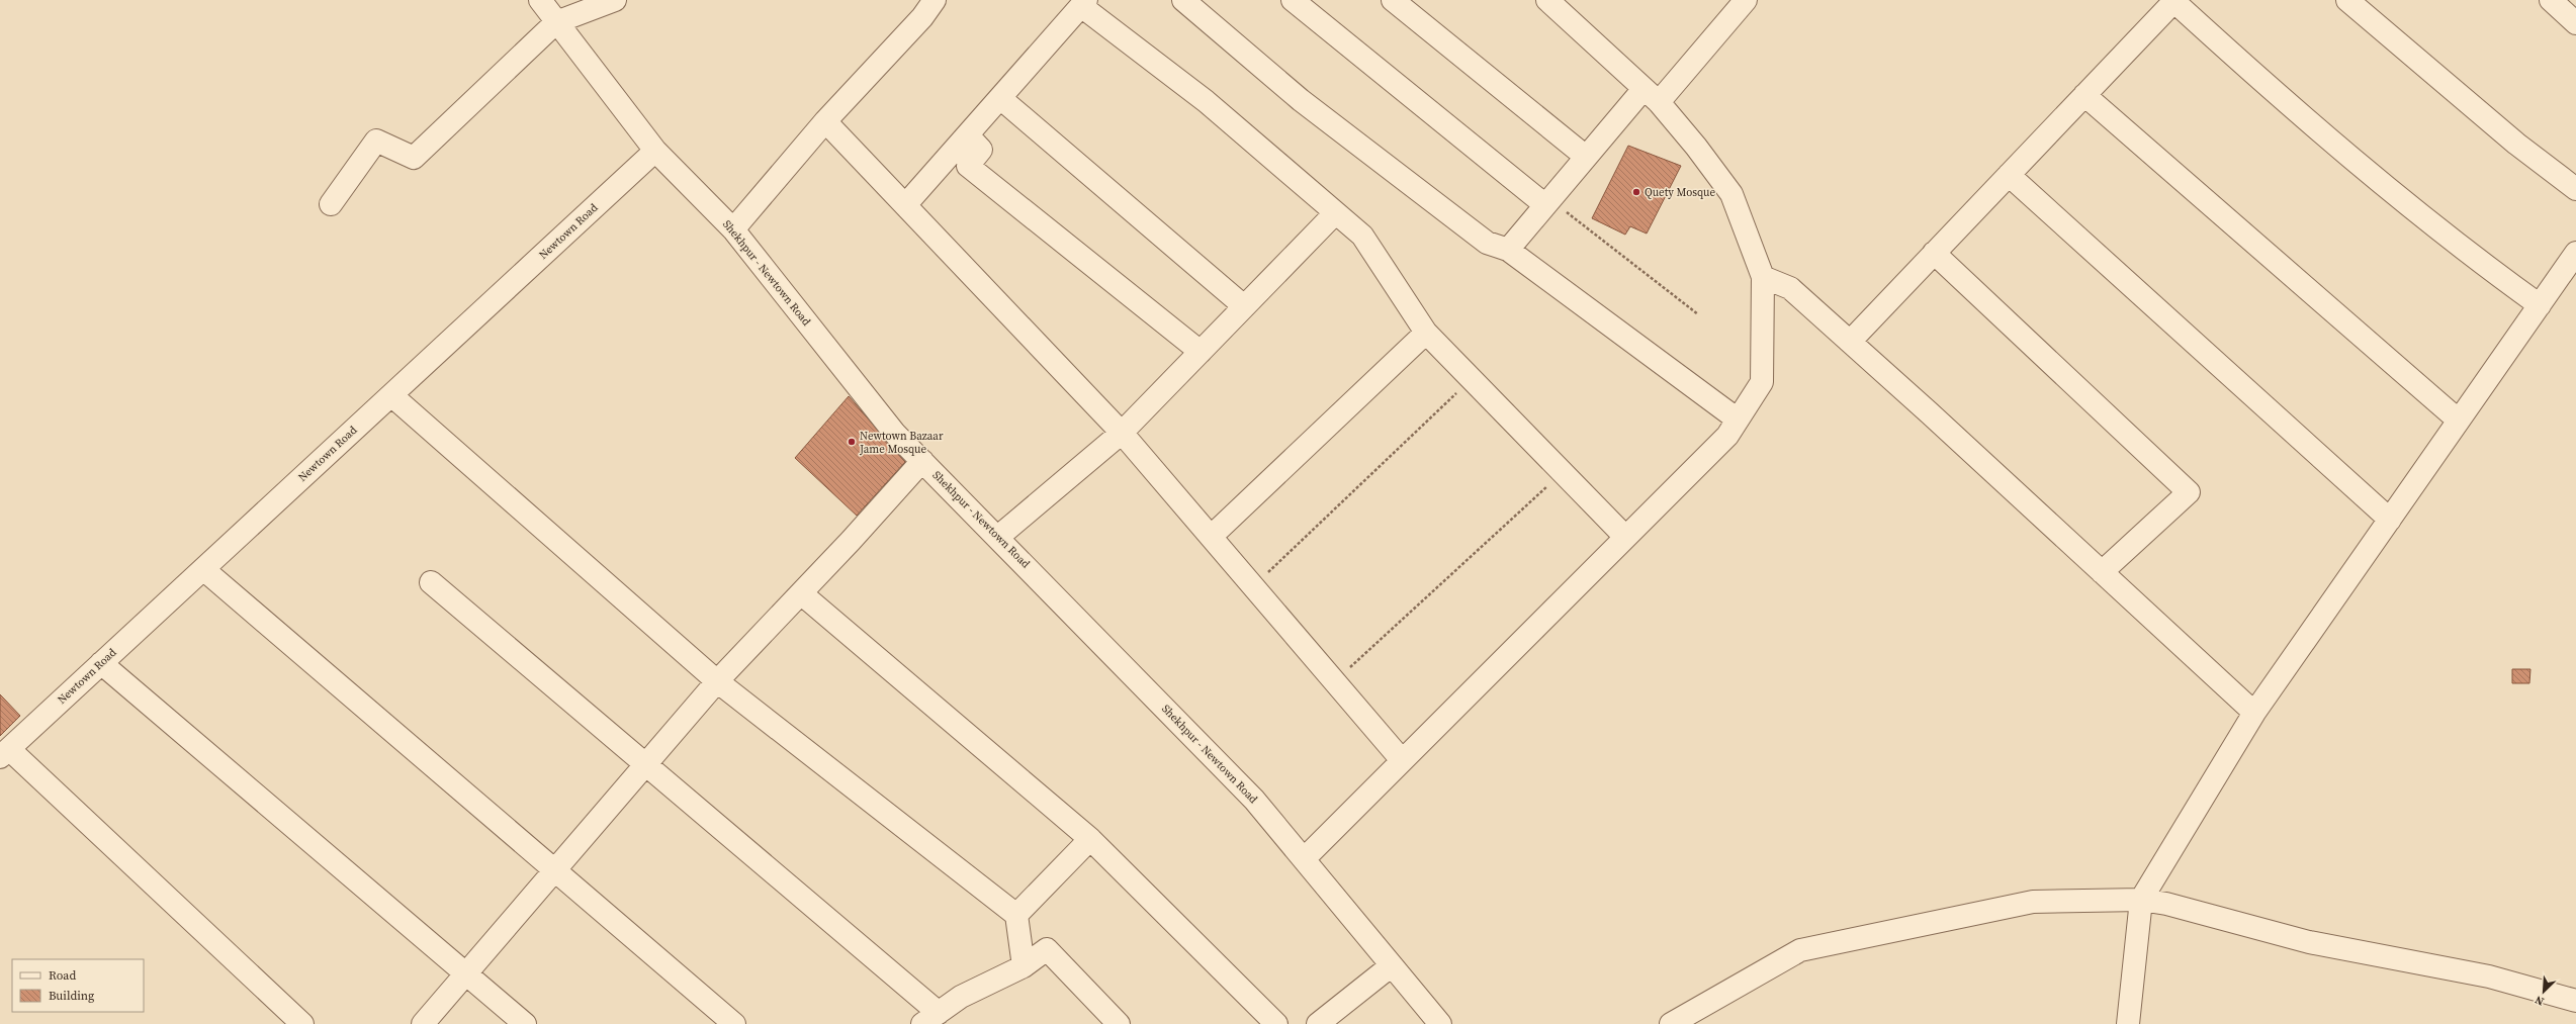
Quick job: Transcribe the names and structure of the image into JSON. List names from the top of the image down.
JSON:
{
  "streets": {
    "street": ["Newtown Road", "Shekhpur - Newtown Road"]
  },
  "crossings": [
    ["Newtown Road", "Shekhpur - Newtown Road"]
  ],
  "places": ["Quety Mosque", "Newtown Bazaar Jame Mosque"],
  "legend": ["Road", "Building"],
  "north": "bottom left"
}
